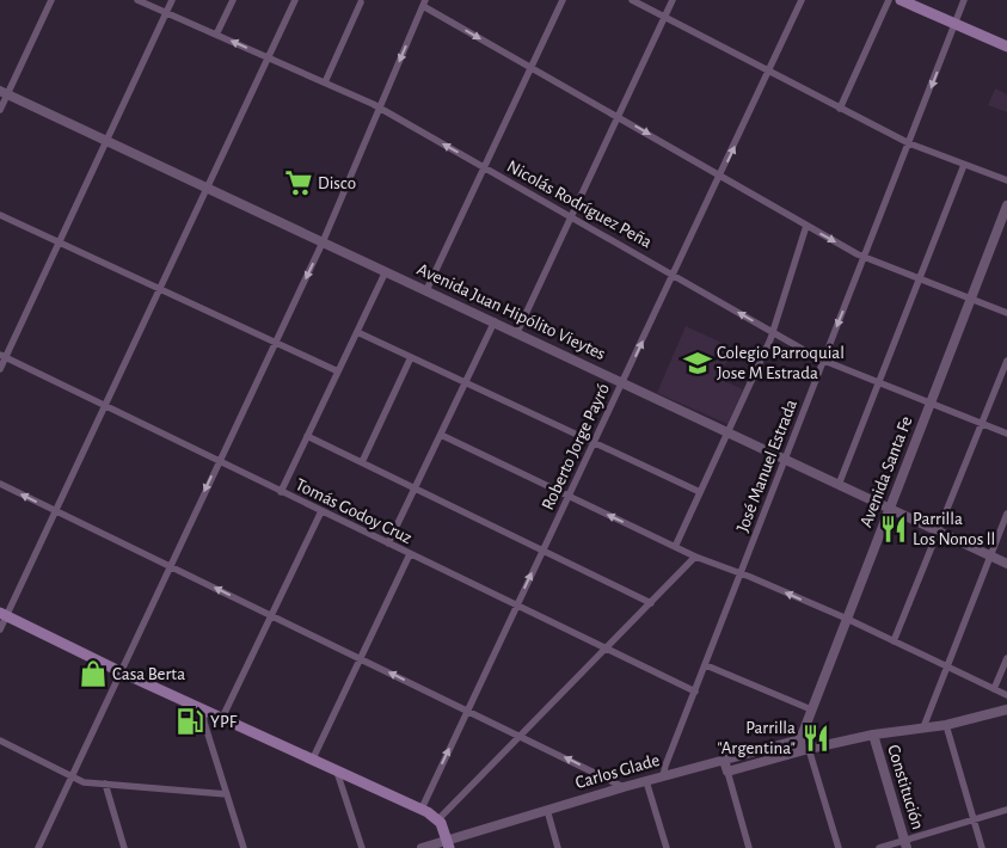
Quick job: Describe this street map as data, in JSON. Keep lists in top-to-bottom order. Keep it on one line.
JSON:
{"streets":{"street":["Nicolás Rodríguez Peña","Avenida Juan Hipólito Vieytes","Roberto Jorge Payró","José Manuel Estrada","Avenida Santa Fe","Tomás Godoy Cruz","Carlos Glade","Constitución"]},"crossings":[["Nicolás Rodríguez Peña","Roberto Jorge Payró"],["Nicolás Rodríguez Peña","José Manuel Estrada"],["Nicolás Rodríguez Peña","Avenida Santa Fe"],["Avenida Juan Hipólito Vieytes","Roberto Jorge Payró"],["Avenida Juan Hipólito Vieytes","José Manuel Estrada"],["Avenida Juan Hipólito Vieytes","Avenida Santa Fe"],["Roberto Jorge Payró","Tomás Godoy Cruz"],["José Manuel Estrada","Tomás Godoy Cruz"],["José Manuel Estrada","Carlos Glade"],["Avenida Santa Fe","Carlos Glade"]],"one_way":["Roberto Jorge Payró"],"places":{"supermarket":["Disco"],"school or university":["Colegio Parroquial Jose M Estrada"],"restaurant":["Parrilla Los Nonos ll","Parrilla \"Argentina\""],"shop":["Casa Berta"],"fuel station":["YPF"]}}
